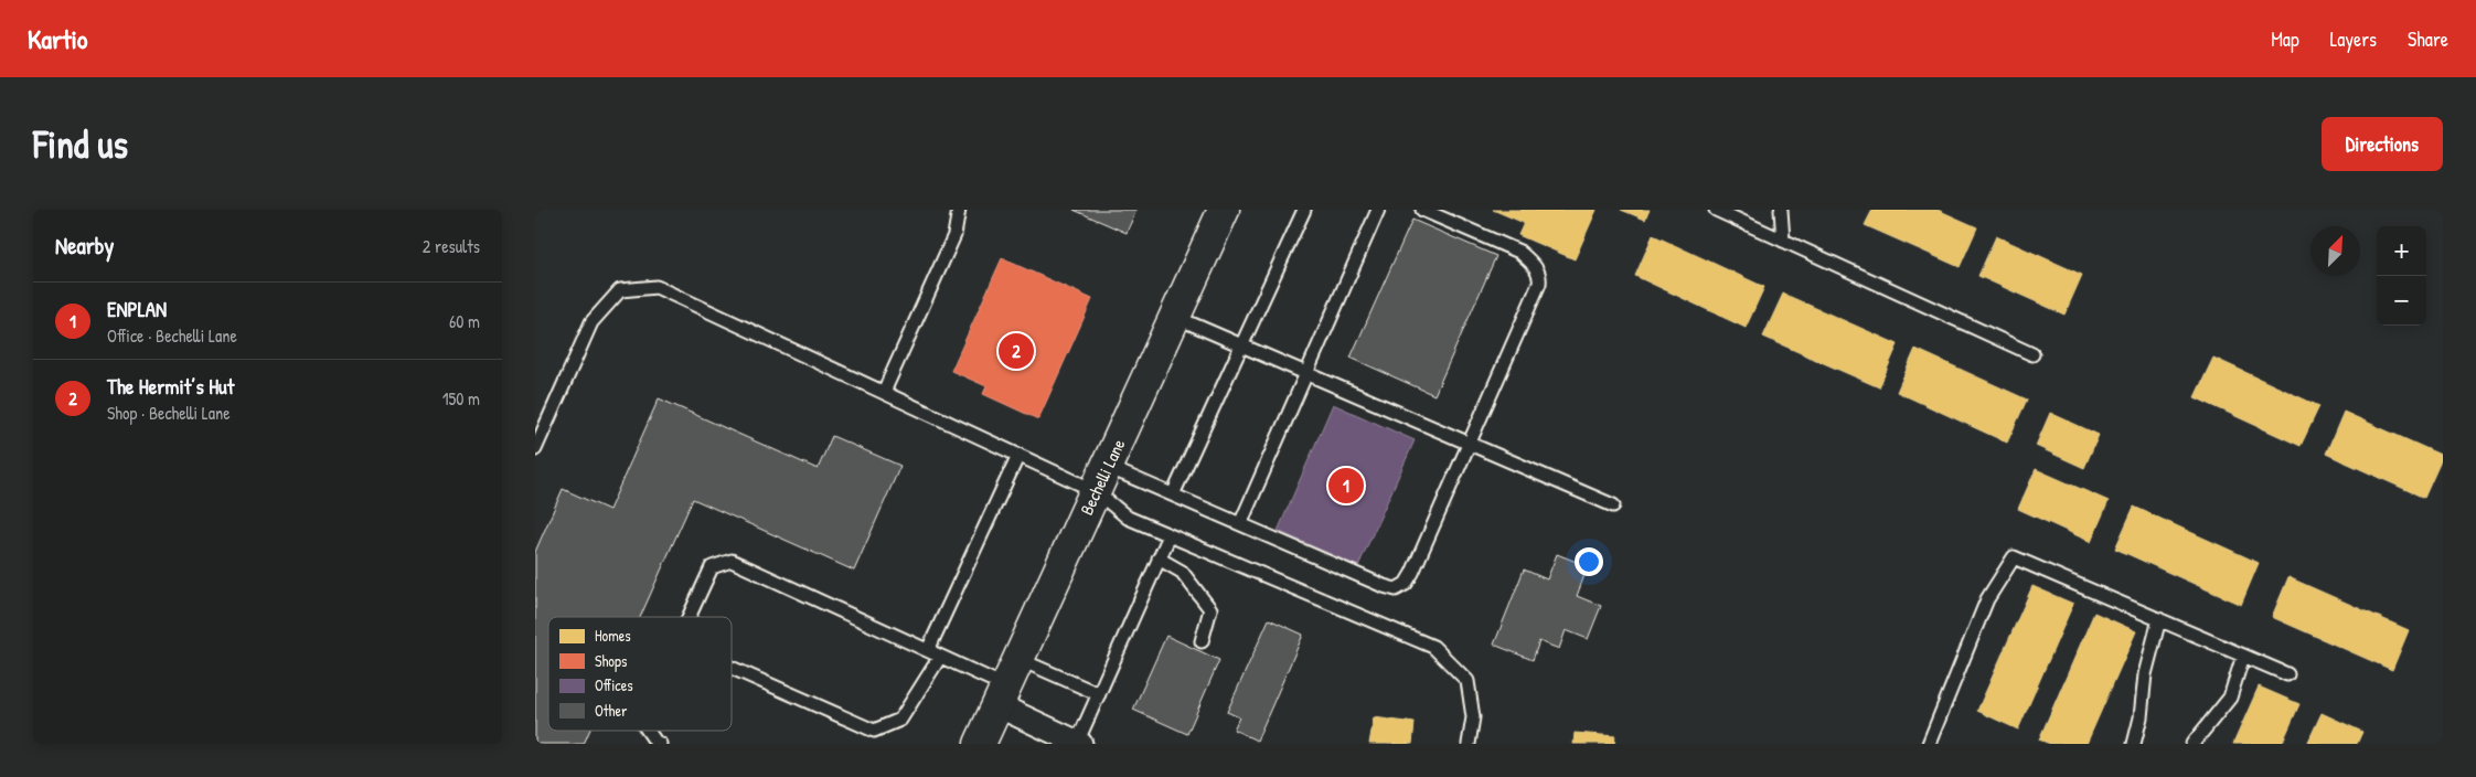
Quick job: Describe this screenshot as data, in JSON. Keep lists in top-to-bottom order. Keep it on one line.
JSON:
{"streets":{"main road":["Bechelli Lane"]},"legend":["Homes","Shops","Offices","Other"],"north":"top right","page":{"header":"Kartio","nav":["Map","Layers","Share"],"buttons":"Directions","title":"Find us","heading":["Nearby","2 results"],"map_buttons":["+","−"],"list":[{"mark":"1","name":"ENPLAN","note":"Office · Bechelli Lane","value":"60 m"},{"mark":"2","name":"The Hermit’s Hut","note":"Shop · Bechelli Lane","value":"150 m"}],"pins":["2","1"]}}
